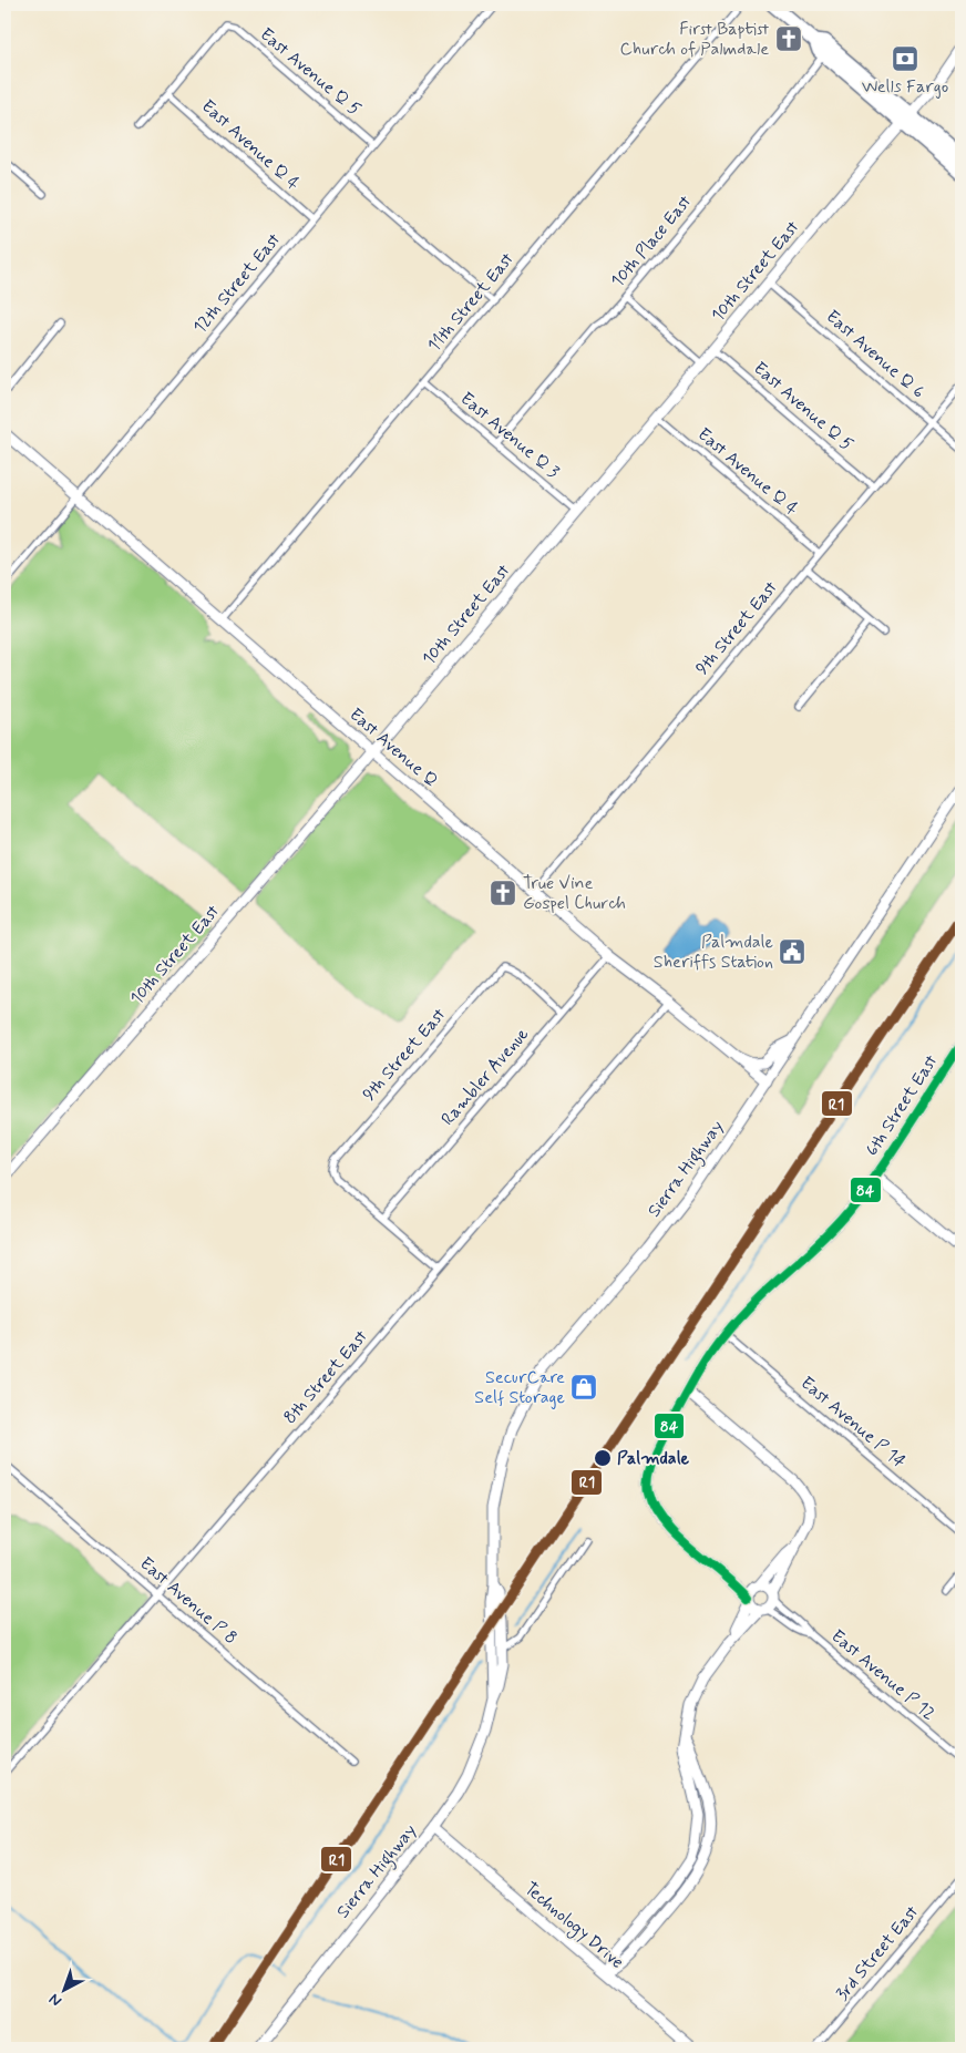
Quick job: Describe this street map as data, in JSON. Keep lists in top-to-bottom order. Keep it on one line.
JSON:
{"streets":{"main road":["10th Street East","East Avenue Q","6th Street East","Sierra Highway","Technology Drive"],"street":["East Avenue Q 5","East Avenue Q 4","10th Place East","12th Street East","11th Street East","East Avenue Q 6","East Avenue Q 3","9th Street East","Rambler Avenue","8th Street East","East Avenue P 14","East Avenue P 8","East Avenue P 12","3rd Street East"]},"crossings":[["East Avenue Q 5","East Avenue Q 4"],["East Avenue Q 5","10th Street East"],["East Avenue Q 5","12th Street East"],["East Avenue Q 5","9th Street East"],["East Avenue Q 4","10th Street East"],["East Avenue Q 4","12th Street East"],["East Avenue Q 4","9th Street East"],["10th Place East","East Avenue Q 3"],["10th Street East","East Avenue Q 6"],["10th Street East","East Avenue Q 3"],["10th Street East","East Avenue Q"],["12th Street East","East Avenue Q"],["11th Street East","East Avenue Q 3"],["11th Street East","East Avenue Q"],["East Avenue Q 6","9th Street East"],["9th Street East","East Avenue Q"],["9th Street East","Rambler Avenue"],["East Avenue Q","Rambler Avenue"],["East Avenue Q","Sierra Highway"],["East Avenue Q","8th Street East"],["6th Street East","East Avenue P 14"],["6th Street East","East Avenue P 12"],["Sierra Highway","Technology Drive"],["8th Street East","East Avenue P 8"]],"places":{"church":["First Baptist Church of Palmdale","True Vine Gospel Church"],"bank":["Wells Fargo"],"public building":["Palmdale Sheriffs Station"],"shop":["SecurCare Self Storage"],"other":["Palmdale"]},"lines":["transit line R1","transit line 84"],"north":"bottom left"}
